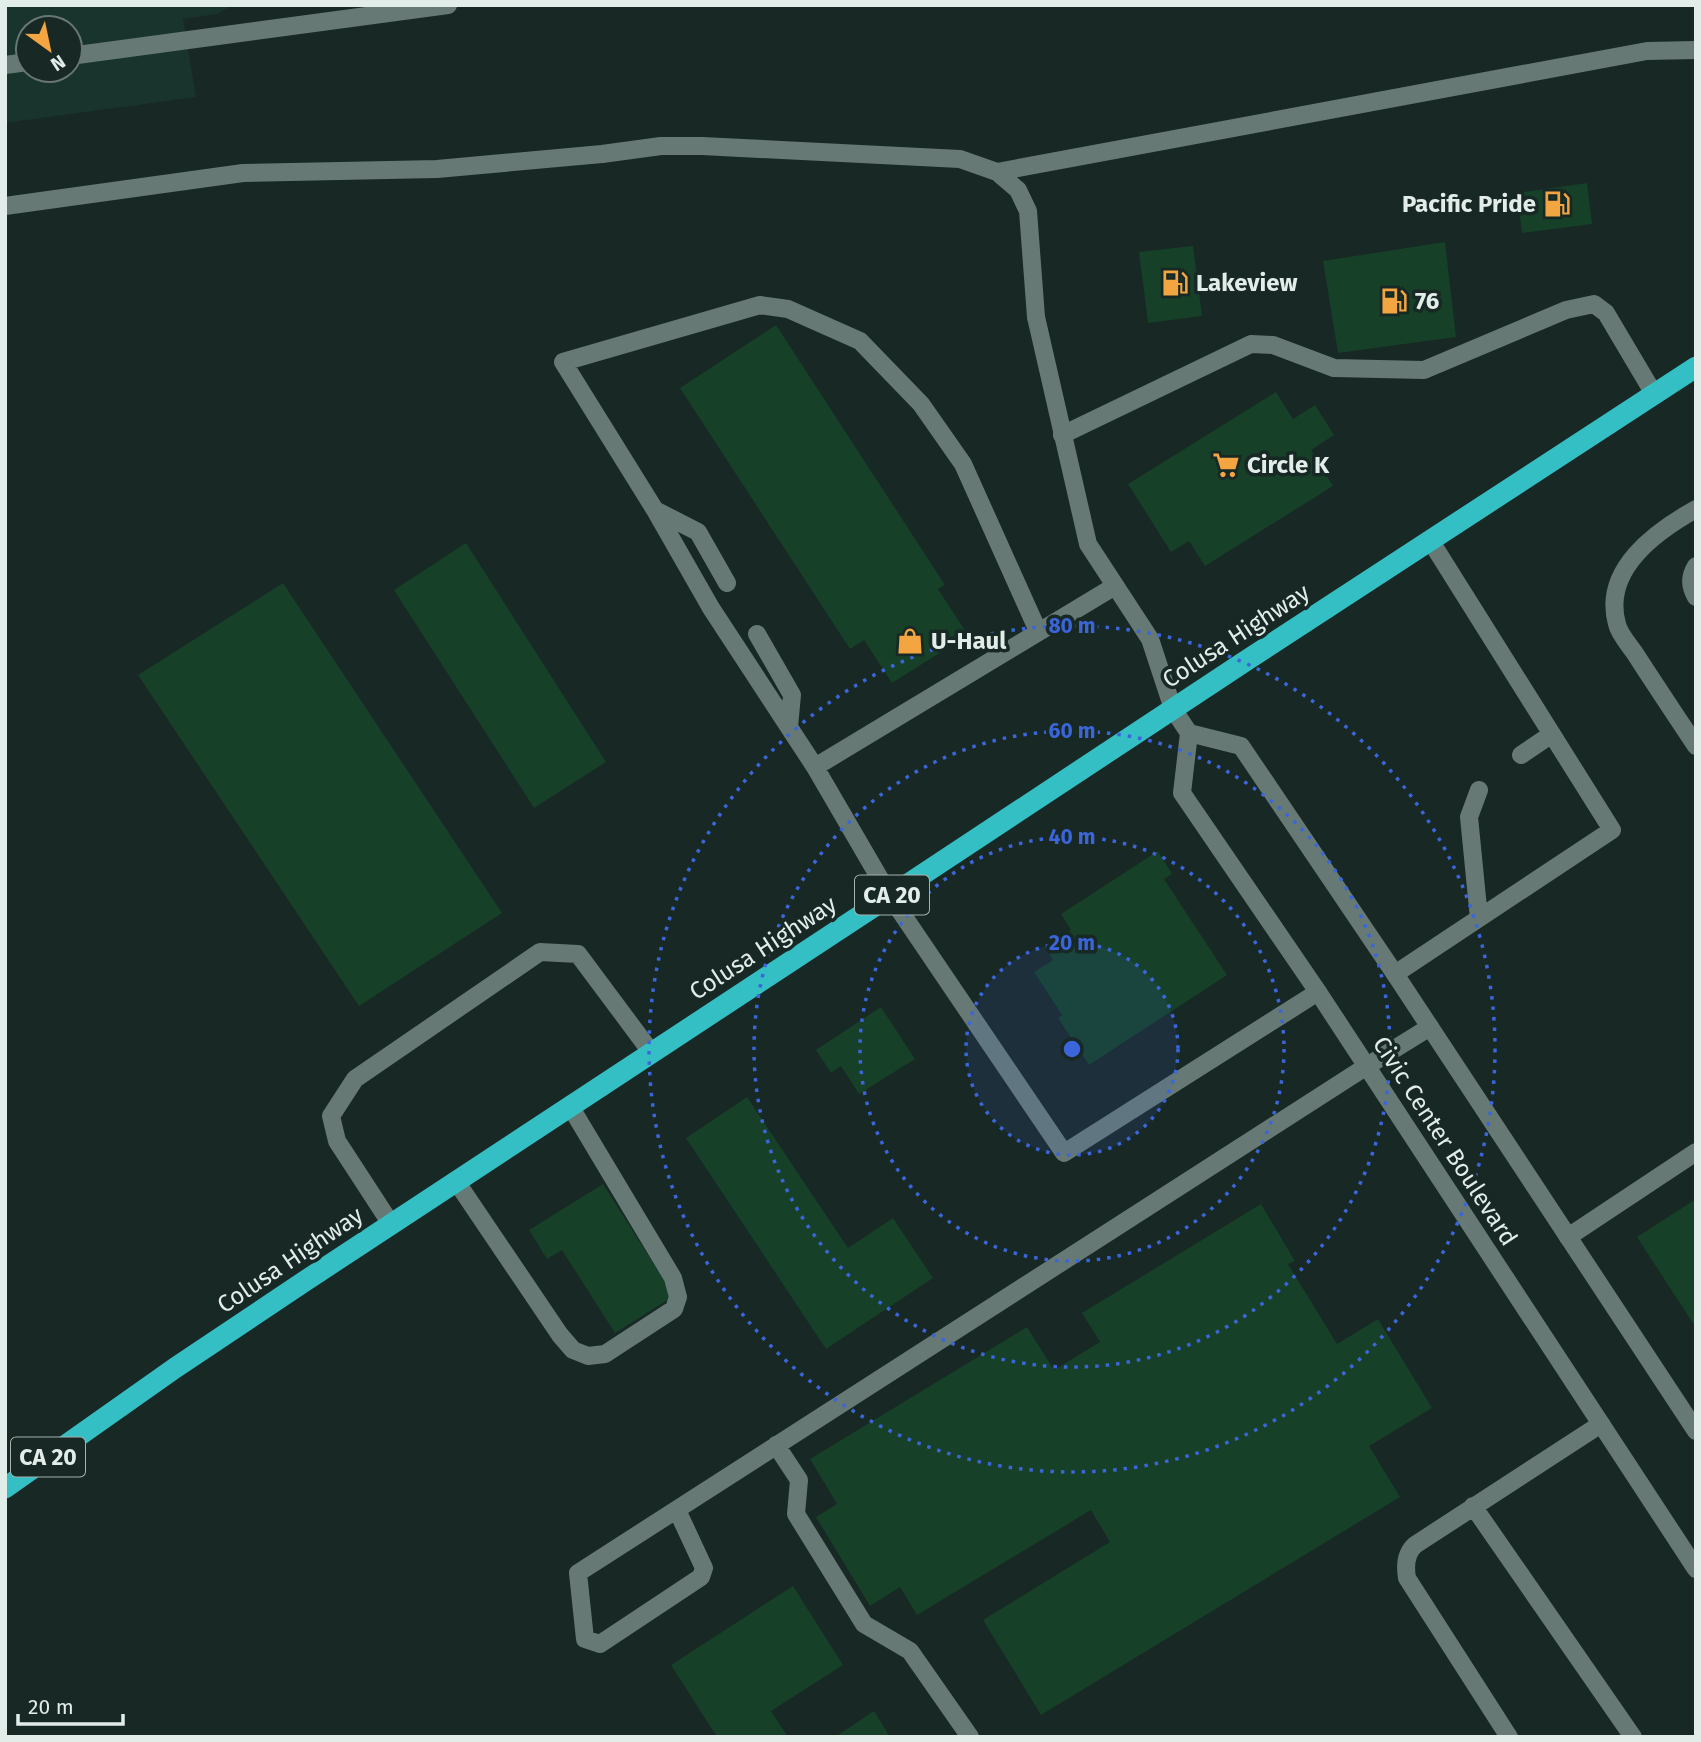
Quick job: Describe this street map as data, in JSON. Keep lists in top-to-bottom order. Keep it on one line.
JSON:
{"streets":{"highway":["Colusa Highway","CA 20"],"street":["Civic Center Boulevard"]},"places":{"fuel station":["Pacific Pride","Lakeview","76"],"supermarket":["Circle K"],"shop":["U-Haul"]},"scale_bar":"20 m","north":"bottom right","rings":["80 m","60 m","40 m","20 m"]}
